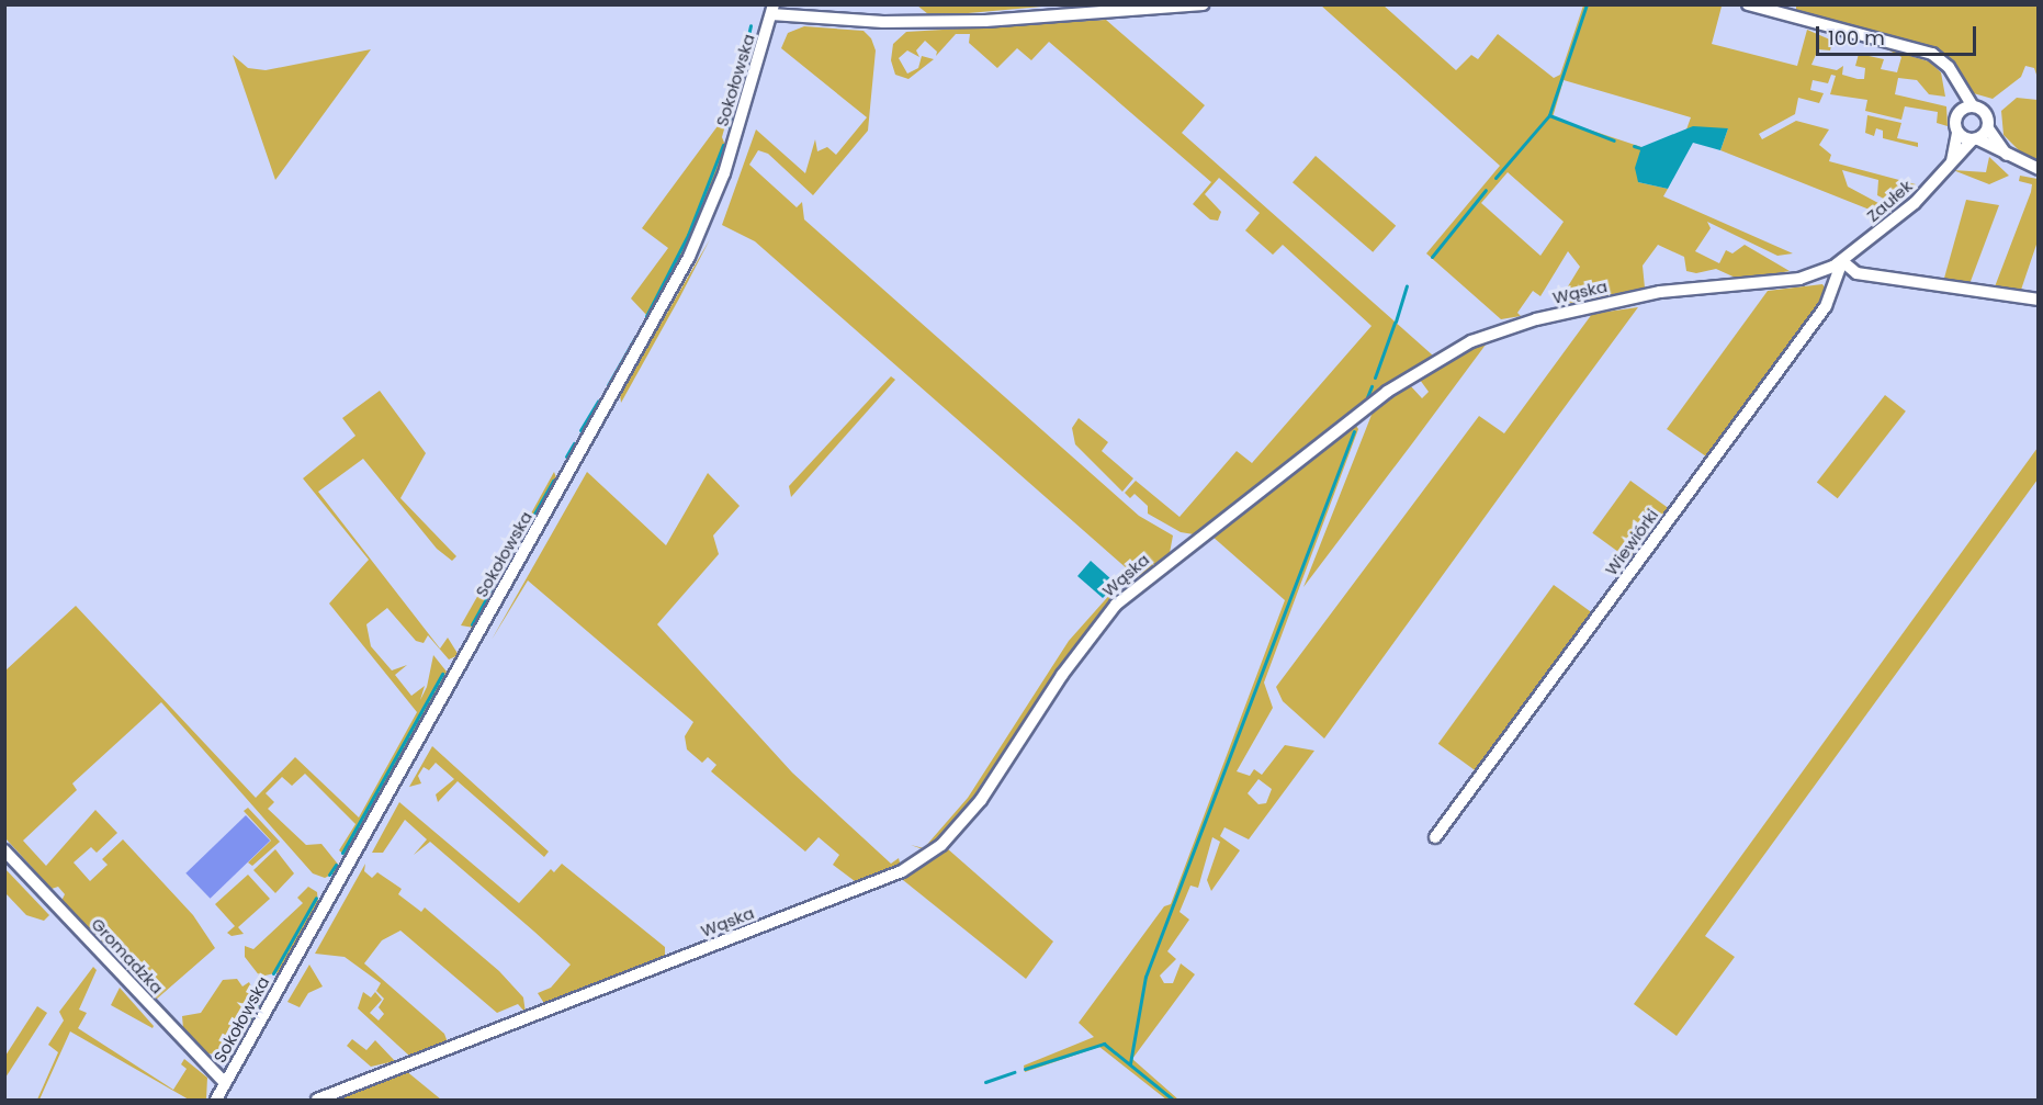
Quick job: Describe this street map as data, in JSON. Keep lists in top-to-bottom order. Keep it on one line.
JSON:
{"streets":{"street":["Sokołowska","Zaułek","Wąska","Wiewiórki","Gromadzka"]},"crossings":[["Sokołowska","Gromadzka"],["Zaułek","Wąska"],["Zaułek","Wiewiórki"],["Wąska","Wiewiórki"]],"scale_bar":"100 m"}
